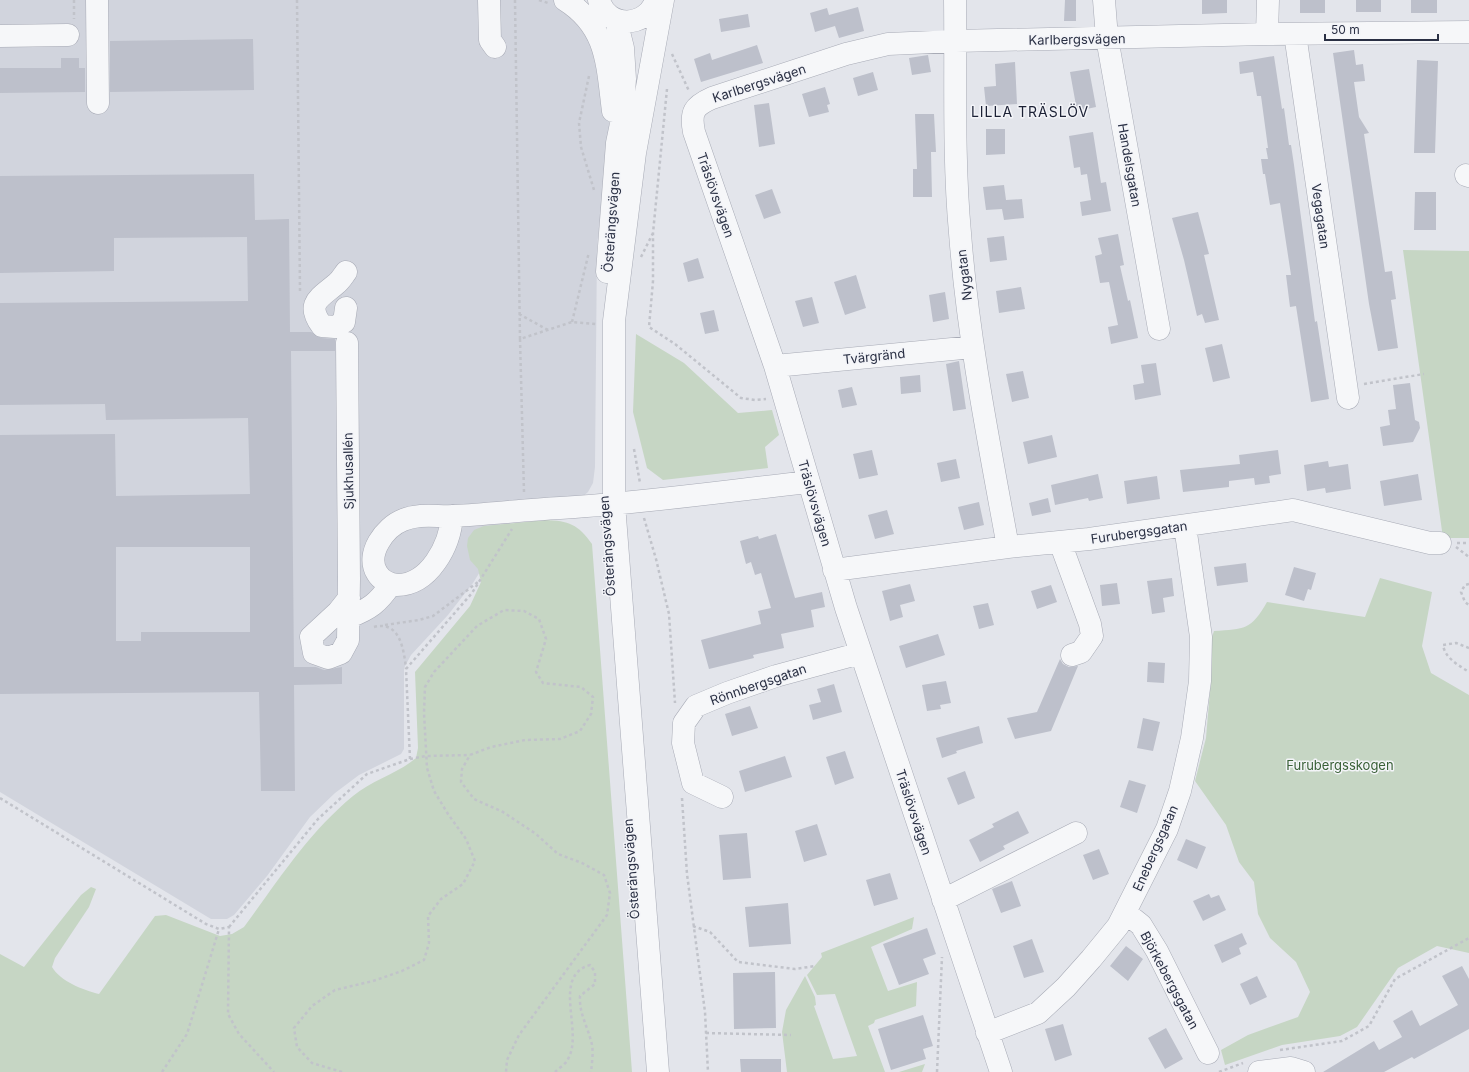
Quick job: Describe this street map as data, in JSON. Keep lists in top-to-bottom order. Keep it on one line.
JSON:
{"streets":{"street":["Karlbergsvägen","Handelsgatan","Träslövsvägen","Vegagatan","Österängsvägen","Nygatan","Tvärgränd","Sjukhusallén","Furubergsgatan","Rönnbergsgatan","Enebergsgatan","Björkebergsgatan"]},"crossings":[["Karlbergsvägen","Handelsgatan"],["Karlbergsvägen","Träslövsvägen"],["Karlbergsvägen","Vegagatan"],["Karlbergsvägen","Nygatan"],["Träslövsvägen","Tvärgränd"],["Träslövsvägen","Furubergsgatan"],["Träslövsvägen","Rönnbergsgatan"],["Träslövsvägen","Enebergsgatan"],["Nygatan","Tvärgränd"],["Nygatan","Furubergsgatan"],["Furubergsgatan","Enebergsgatan"],["Enebergsgatan","Björkebergsgatan"]],"districts":["LILLA TRÄSLÖV"],"parks":["Furubergsskogen"],"scale_bar":"50 m"}
